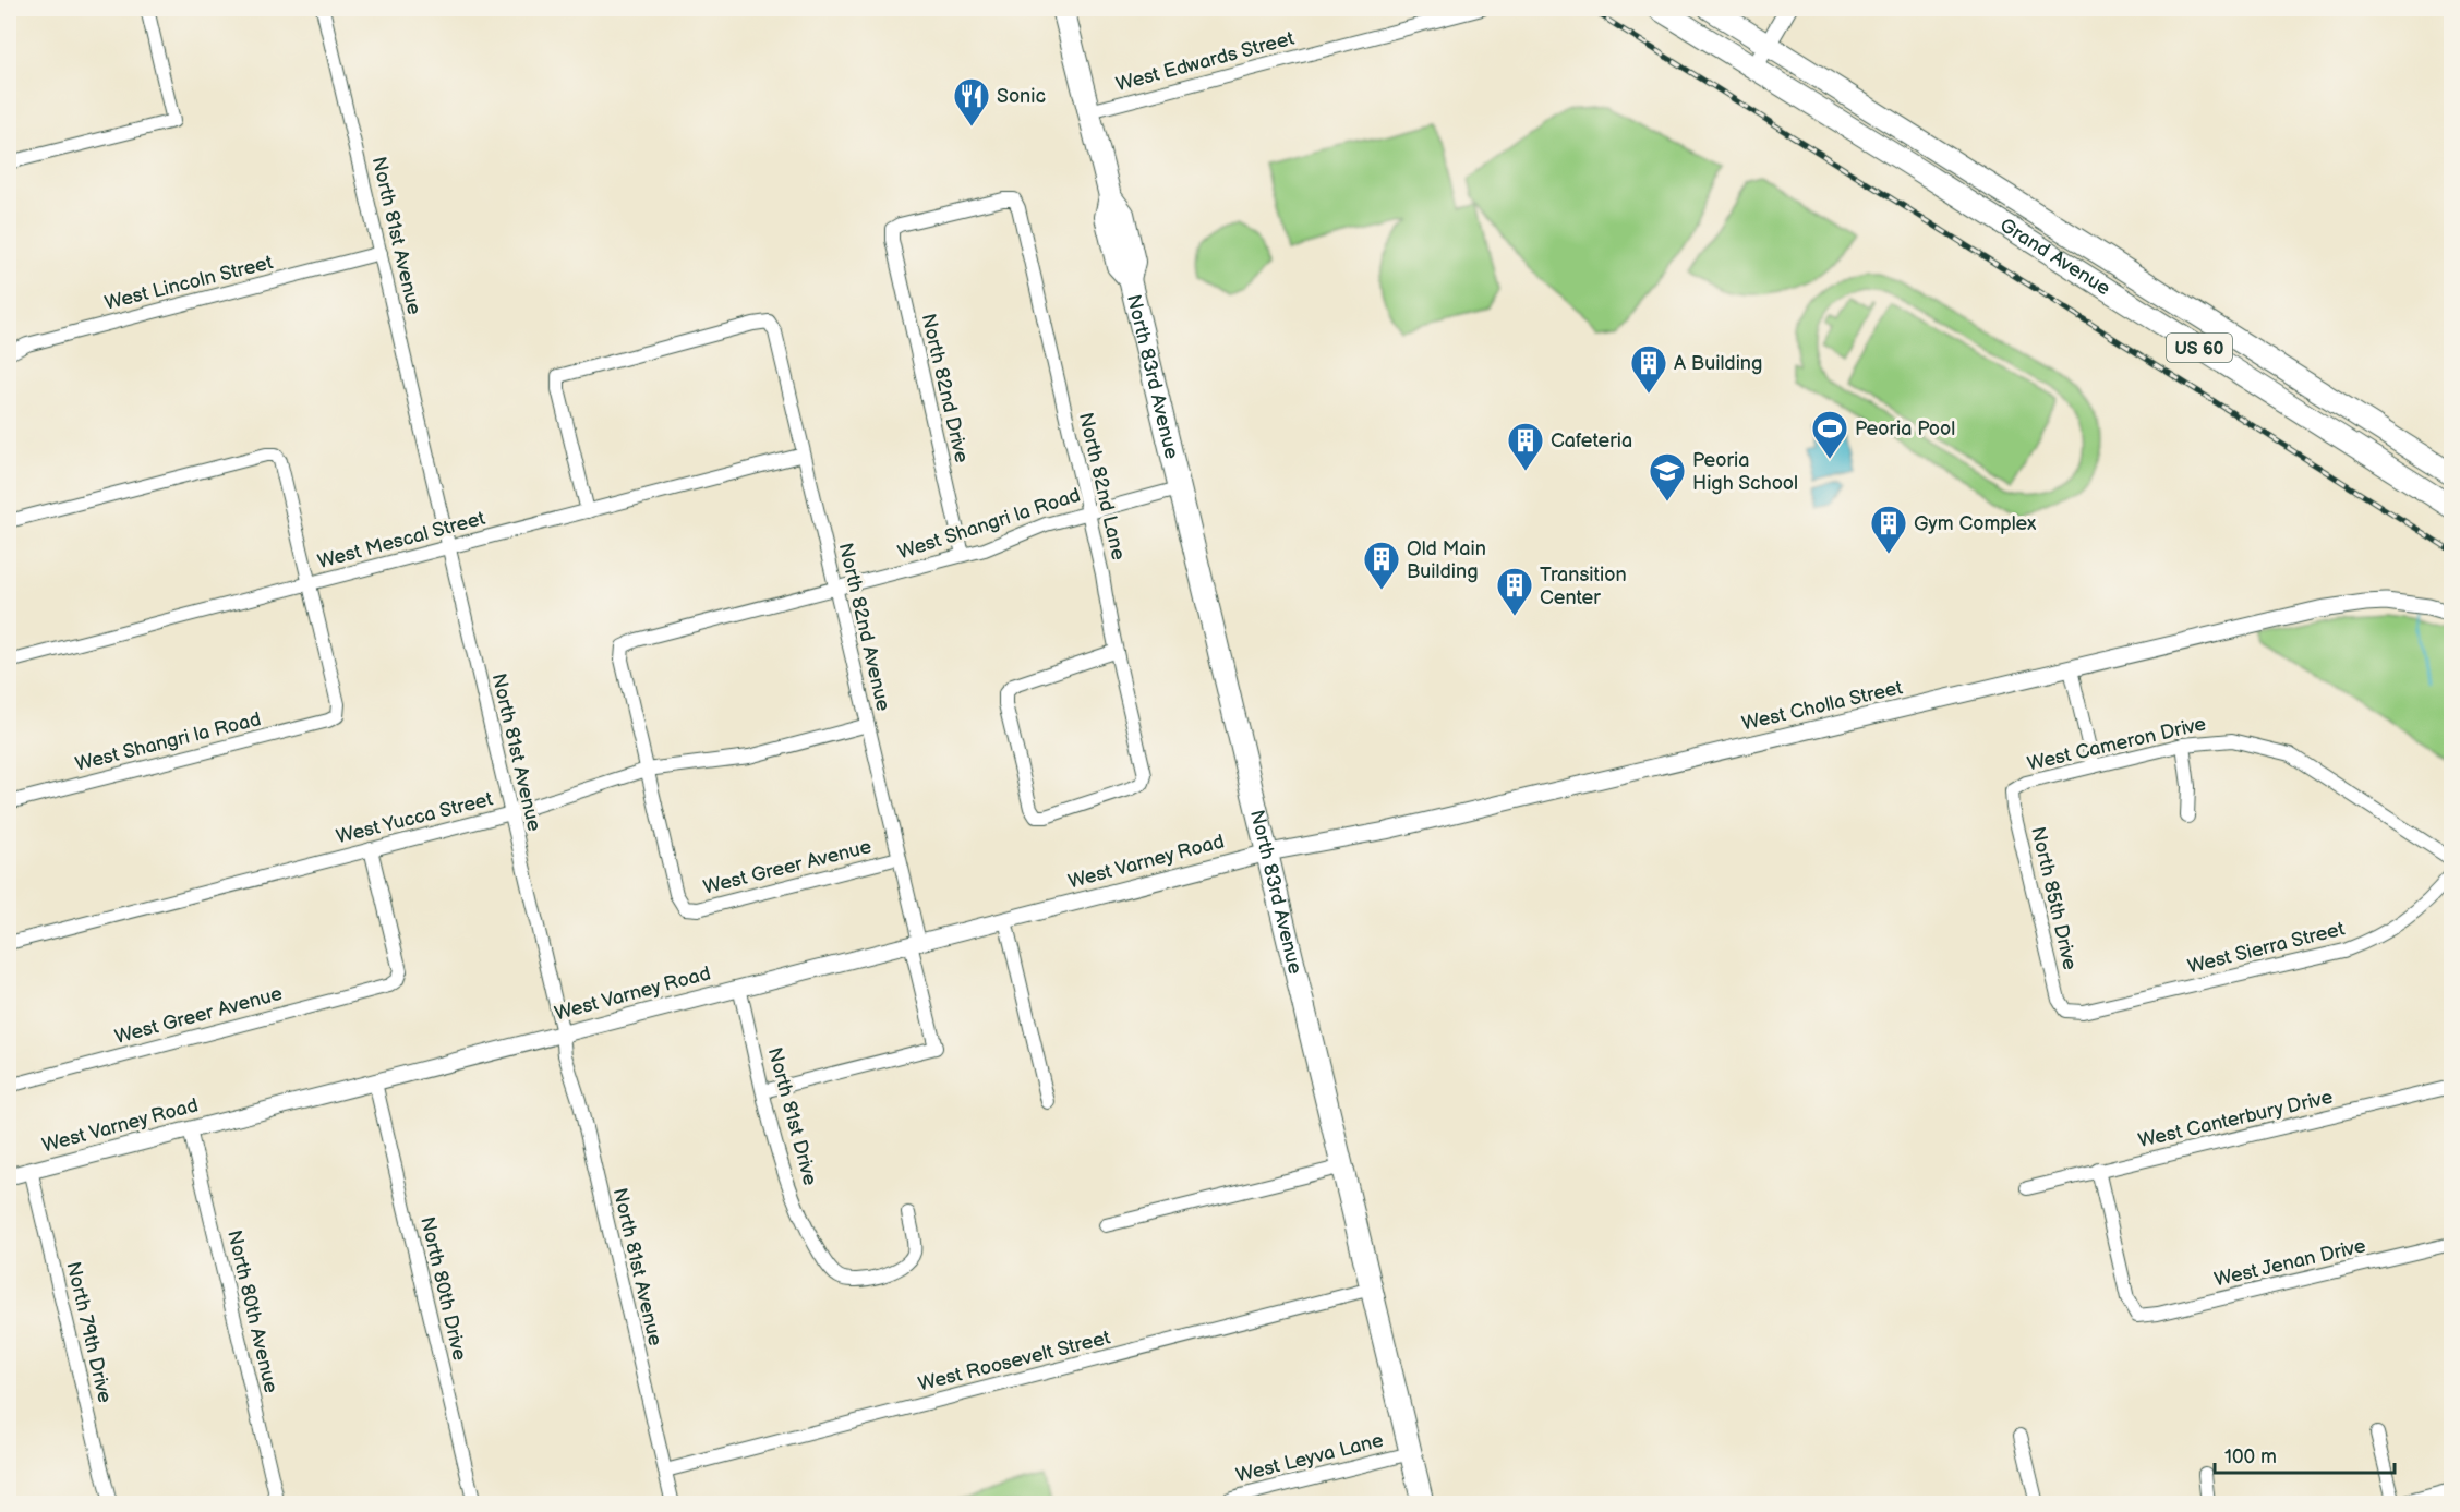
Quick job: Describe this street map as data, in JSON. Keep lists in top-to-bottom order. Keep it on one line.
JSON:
{"streets":{"main road":["Grand Avenue","US 60","North 83rd Avenue"],"street":["West Edwards Street","North 81st Avenue","West Lincoln Street","North 82nd Drive","North 82nd Lane","West Shangri la Road","West Mescal Street","North 82nd Avenue","West Cholla Street","West Cameron Drive","West Yucca Street","West Varney Road","West Greer Avenue","North 85th Drive","West Sierra Street","North 81st Drive","West Canterbury Drive","West Jenan Drive","North 80th Drive","North 80th Avenue","North 79th Drive","West Roosevelt Street","West Leyva Lane"]},"crossings":[["West Edwards Street","North 83rd Avenue"],["North 81st Avenue","West Lincoln Street"],["North 81st Avenue","West Mescal Street"],["North 81st Avenue","West Yucca Street"],["North 81st Avenue","West Varney Road"],["North 81st Avenue","West Roosevelt Street"],["North 83rd Avenue","West Shangri la Road"],["North 83rd Avenue","West Cholla Street"],["North 83rd Avenue","West Varney Road"],["North 83rd Avenue","West Roosevelt Street"],["North 83rd Avenue","West Leyva Lane"],["North 82nd Drive","North 82nd Lane"],["North 82nd Drive","West Shangri la Road"],["North 82nd Lane","West Shangri la Road"],["West Shangri la Road","West Mescal Street"],["West Shangri la Road","North 82nd Avenue"],["West Shangri la Road","West Yucca Street"],["West Shangri la Road","West Greer Avenue"],["West Mescal Street","North 82nd Avenue"],["North 82nd Avenue","West Yucca Street"],["North 82nd Avenue","West Varney Road"],["North 82nd Avenue","West Greer Avenue"],["North 82nd Avenue","North 81st Drive"],["West Cholla Street","West Varney Road"],["West Cameron Drive","North 85th Drive"],["West Yucca Street","West Greer Avenue"],["West Varney Road","North 81st Drive"],["West Varney Road","North 80th Drive"],["West Varney Road","North 80th Avenue"],["West Varney Road","North 79th Drive"],["North 85th Drive","West Sierra Street"],["West Canterbury Drive","West Jenan Drive"]],"places":{"restaurant":["Sonic"],"building":["A Building","Cafeteria","Gym Complex","Old Main Building","Transition Center"],"sports":["Peoria Pool"],"school or university":["Peoria High School"]},"scale_bar":"100 m"}
